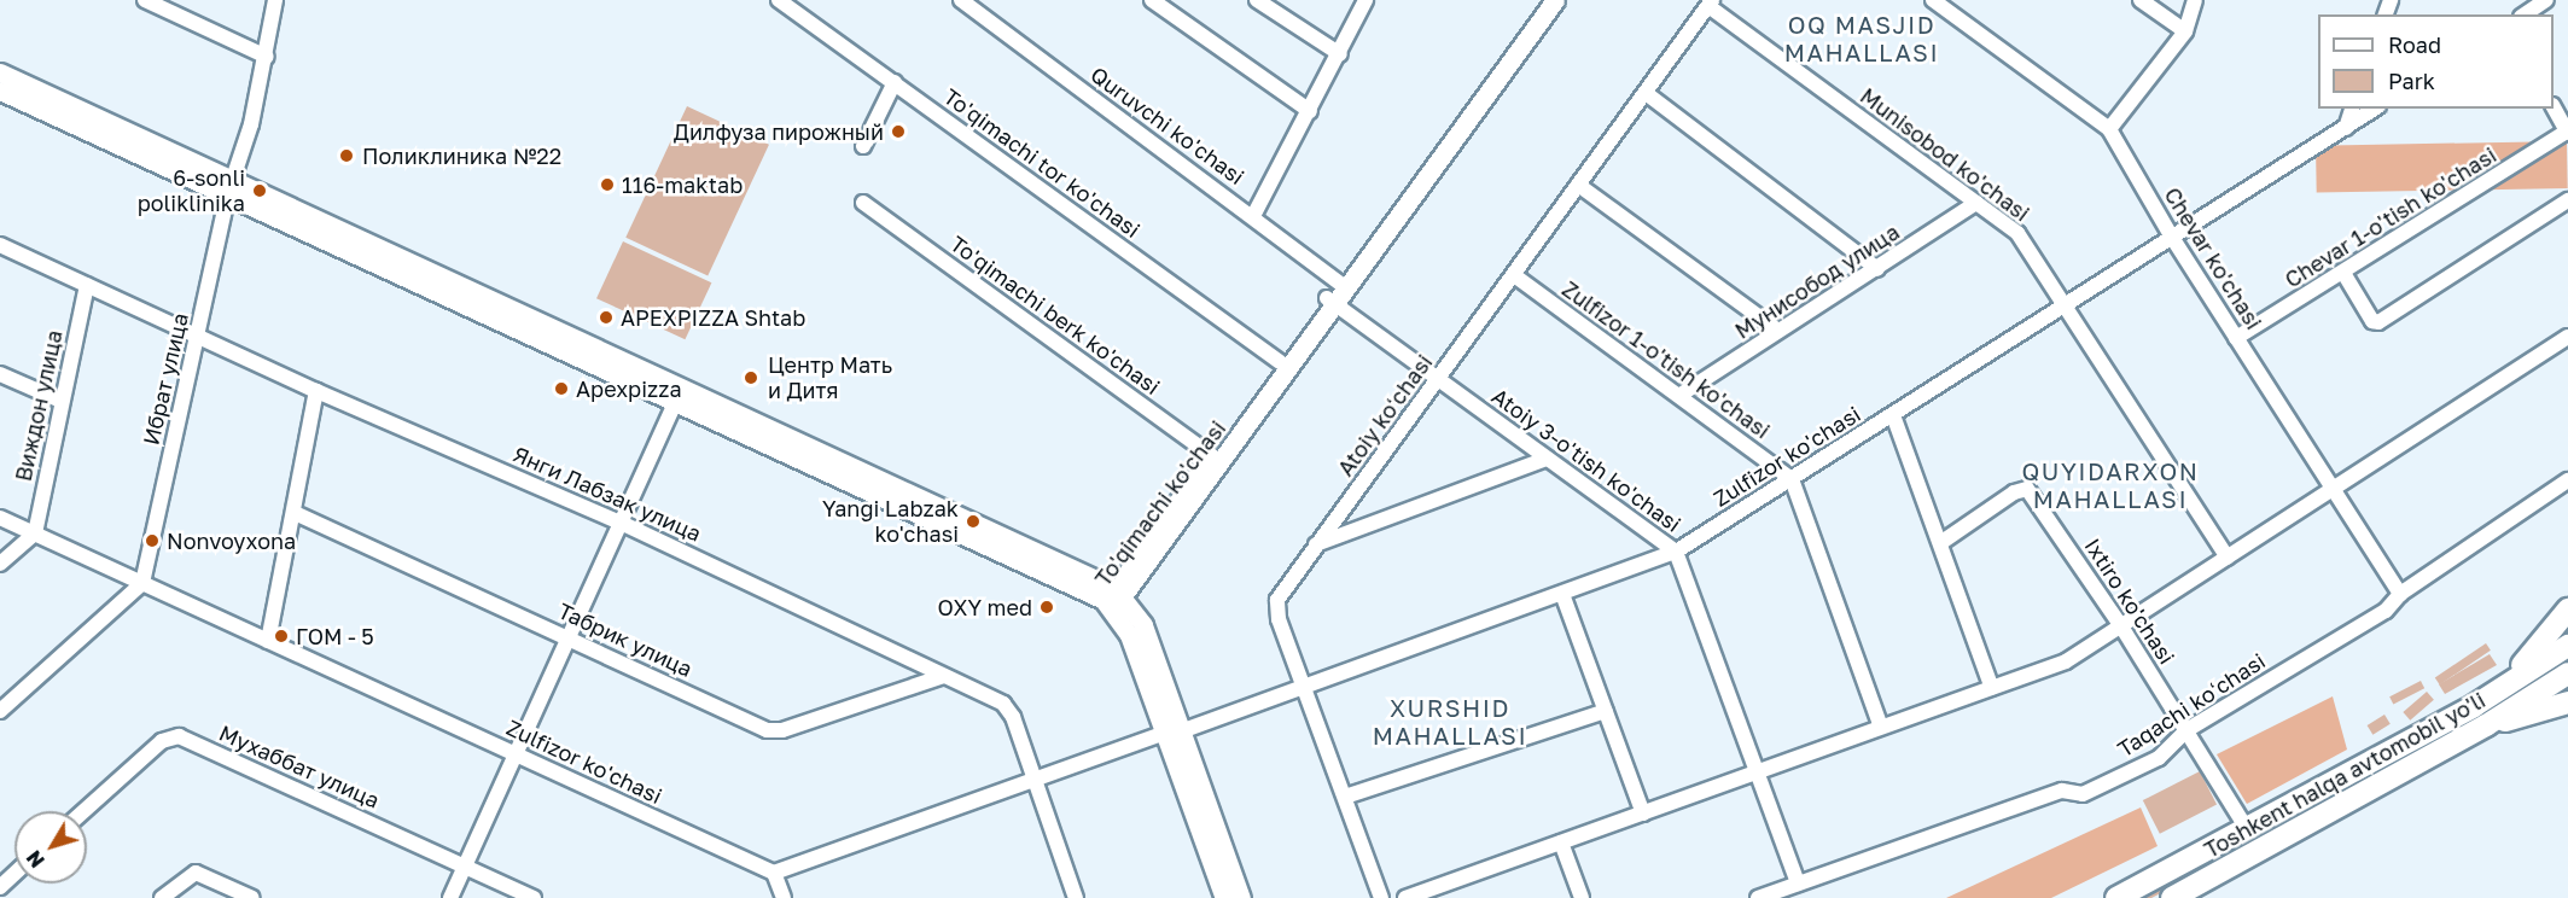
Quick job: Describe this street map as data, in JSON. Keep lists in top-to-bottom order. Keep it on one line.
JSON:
{"streets":{"highway":["Toshkent halqa avtomobil yo'li"],"main road":["To'qimachi ko'chasi"],"street":["Quruvchi ko'chasi","Munisobod ko'chasi","To'qimachi tor ko'chasi","Chevar 1-o'tish ko'chasi","Chevar ko'chasi","Мунисобод улица","To'qimachi berk ko'chasi","Zulfizor 1-o'tish ko'chasi","Ибрат улица","Виждон улица","Atoiy koʻchasi","Zulfizor ko'chasi","Atoiy 3-o'tish ko'chasi","Янги Лабзак улица","Ixtiro ko'chasi","Табрик улица","Taqachi koʻchasi","Мухаббат улица"]},"crossings":[["Quruvchi ko'chasi","To'qimachi ko'chasi"],["Munisobod ko'chasi","Мунисобод улица"],["Munisobod ko'chasi","Atoiy koʻchasi"],["Munisobod ko'chasi","Zulfizor ko'chasi"],["To'qimachi tor ko'chasi","To'qimachi ko'chasi"],["Chevar 1-o'tish ko'chasi","Chevar ko'chasi"],["Chevar ko'chasi","Zulfizor ko'chasi"],["Chevar ko'chasi","Taqachi koʻchasi"],["Мунисобод улица","Zulfizor 1-o'tish ko'chasi"],["To'qimachi berk ko'chasi","To'qimachi ko'chasi"],["Zulfizor 1-o'tish ko'chasi","Atoiy koʻchasi"],["Zulfizor 1-o'tish ko'chasi","Zulfizor ko'chasi"],["Ибрат улица","Zulfizor ko'chasi"],["Ибрат улица","Янги Лабзак улица"],["Виждон улица","Zulfizor ko'chasi"],["Виждон улица","Янги Лабзак улица"],["Atoiy koʻchasi","Zulfizor ko'chasi"],["Atoiy koʻchasi","Atoiy 3-o'tish ko'chasi"],["Zulfizor ko'chasi","Atoiy 3-o'tish ko'chasi"],["Zulfizor ko'chasi","Янги Лабзак улица"],["Atoiy 3-o'tish ko'chasi","To'qimachi ko'chasi"],["Atoiy 3-o'tish ko'chasi","Taqachi koʻchasi"],["Янги Лабзак улица","Табрик улица"],["Ixtiro ko'chasi","Taqachi koʻchasi"],["Ixtiro ko'chasi","Toshkent halqa avtomobil yo'li"]],"districts":["OQ MASJID MAHALLASI","QUYIDARXON MAHALLASI","XURSHID MAHALLASI"],"places":["Дилфуза пирожный","Поликлиника №22","116-maktab","6-sonli poliklinika","APEXPIZZA Shtab","Центр Мать и Дитя","Apexpizza","Yangi Labzak ko'chasi","Nonvoyxona","OXY med","ГОМ - 5"],"legend":["Road","Park"],"north":"bottom left"}
